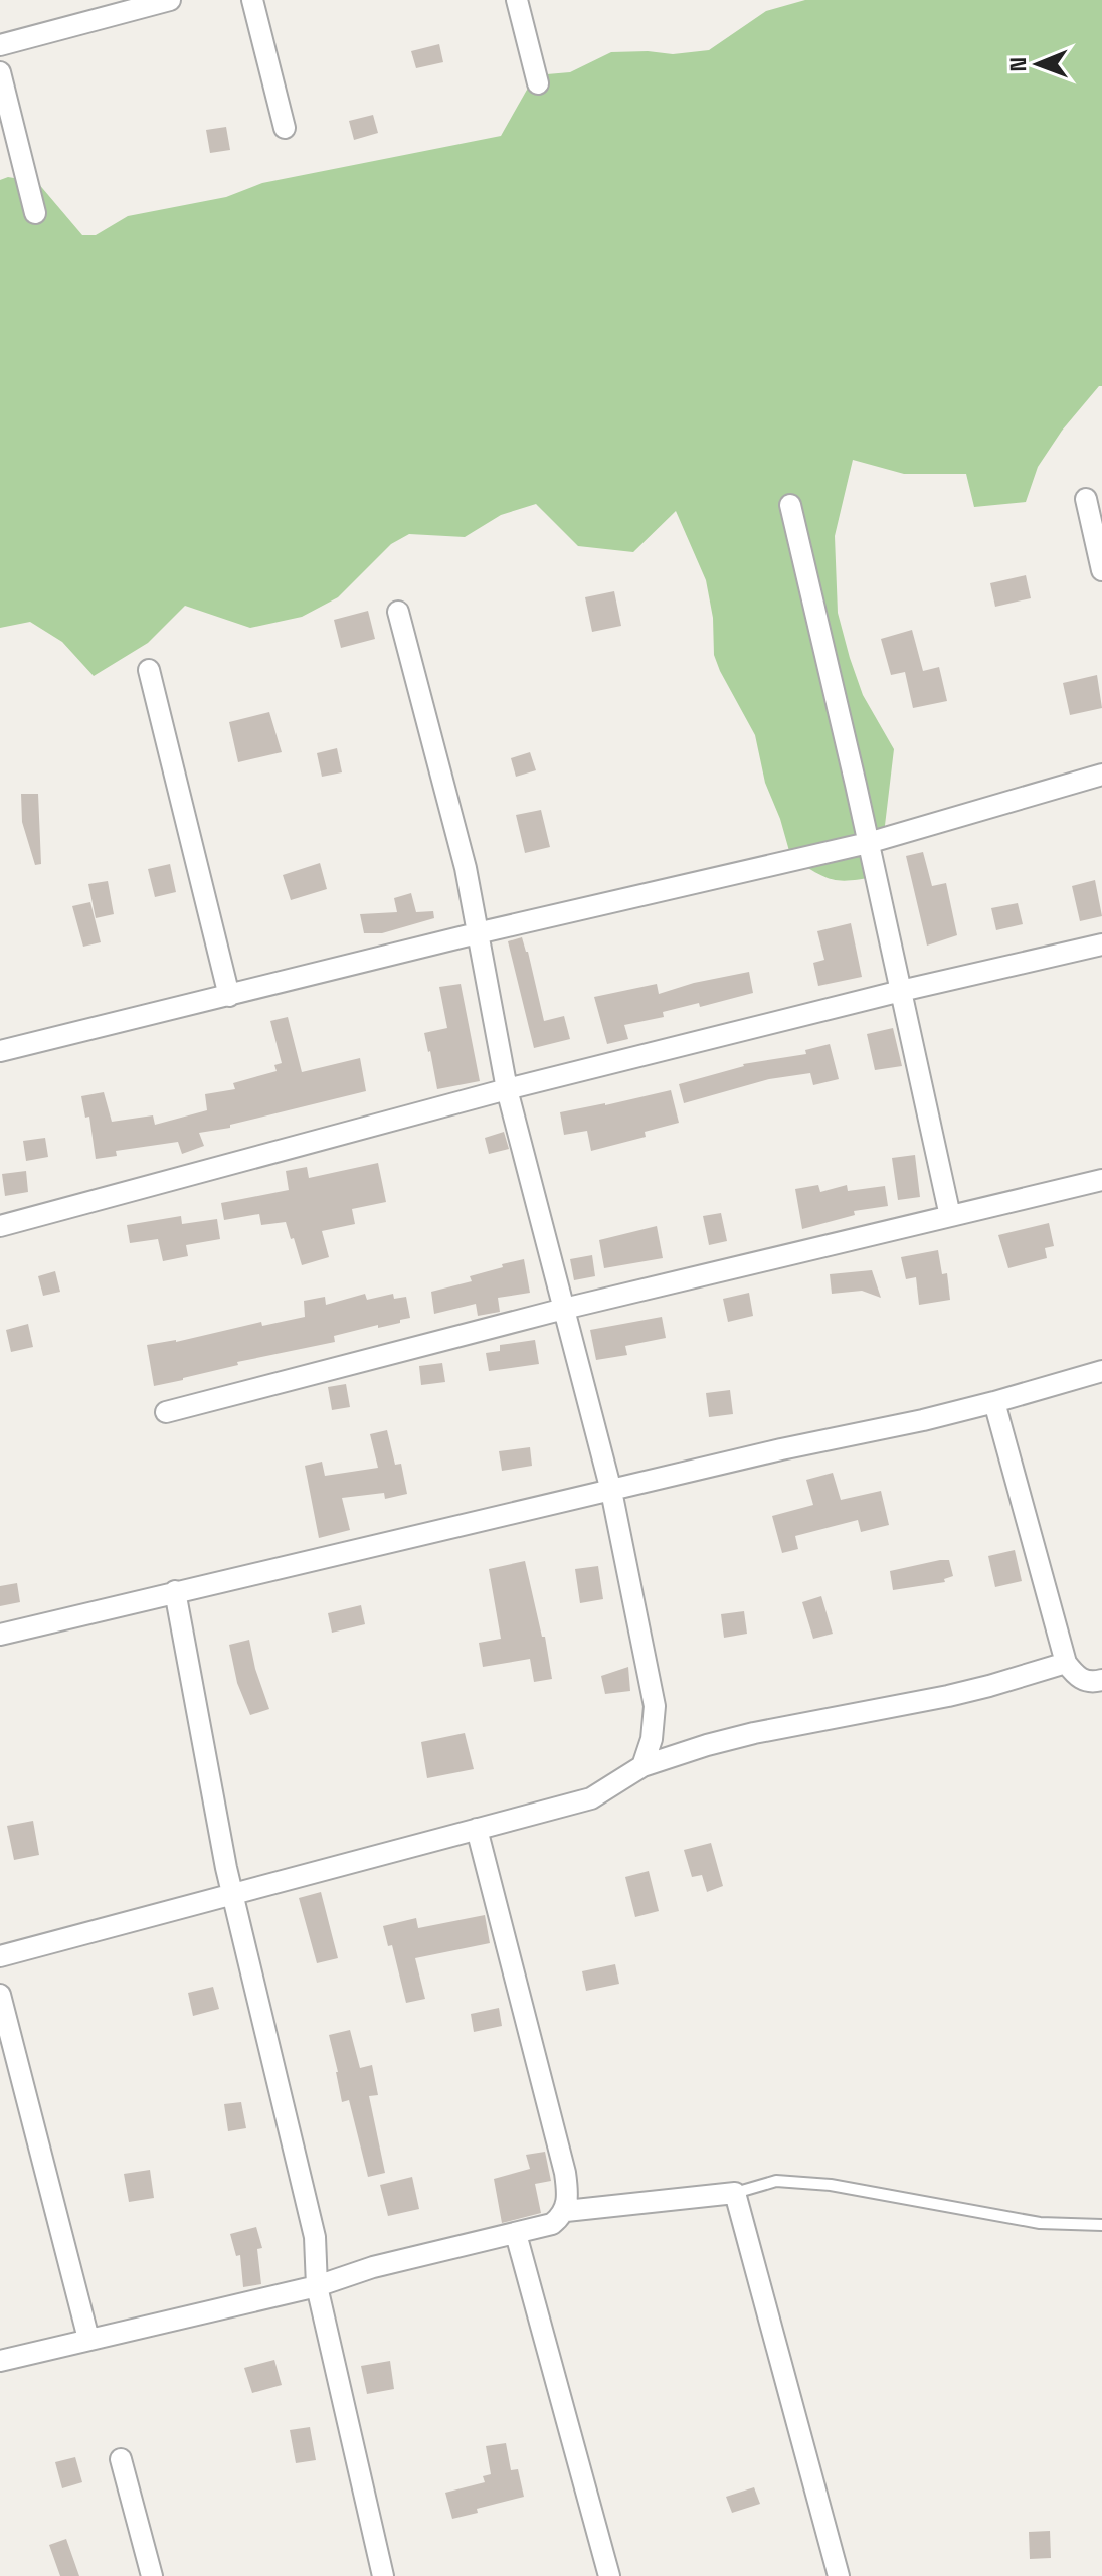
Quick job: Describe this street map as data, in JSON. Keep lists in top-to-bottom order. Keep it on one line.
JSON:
{"north":"left"}
